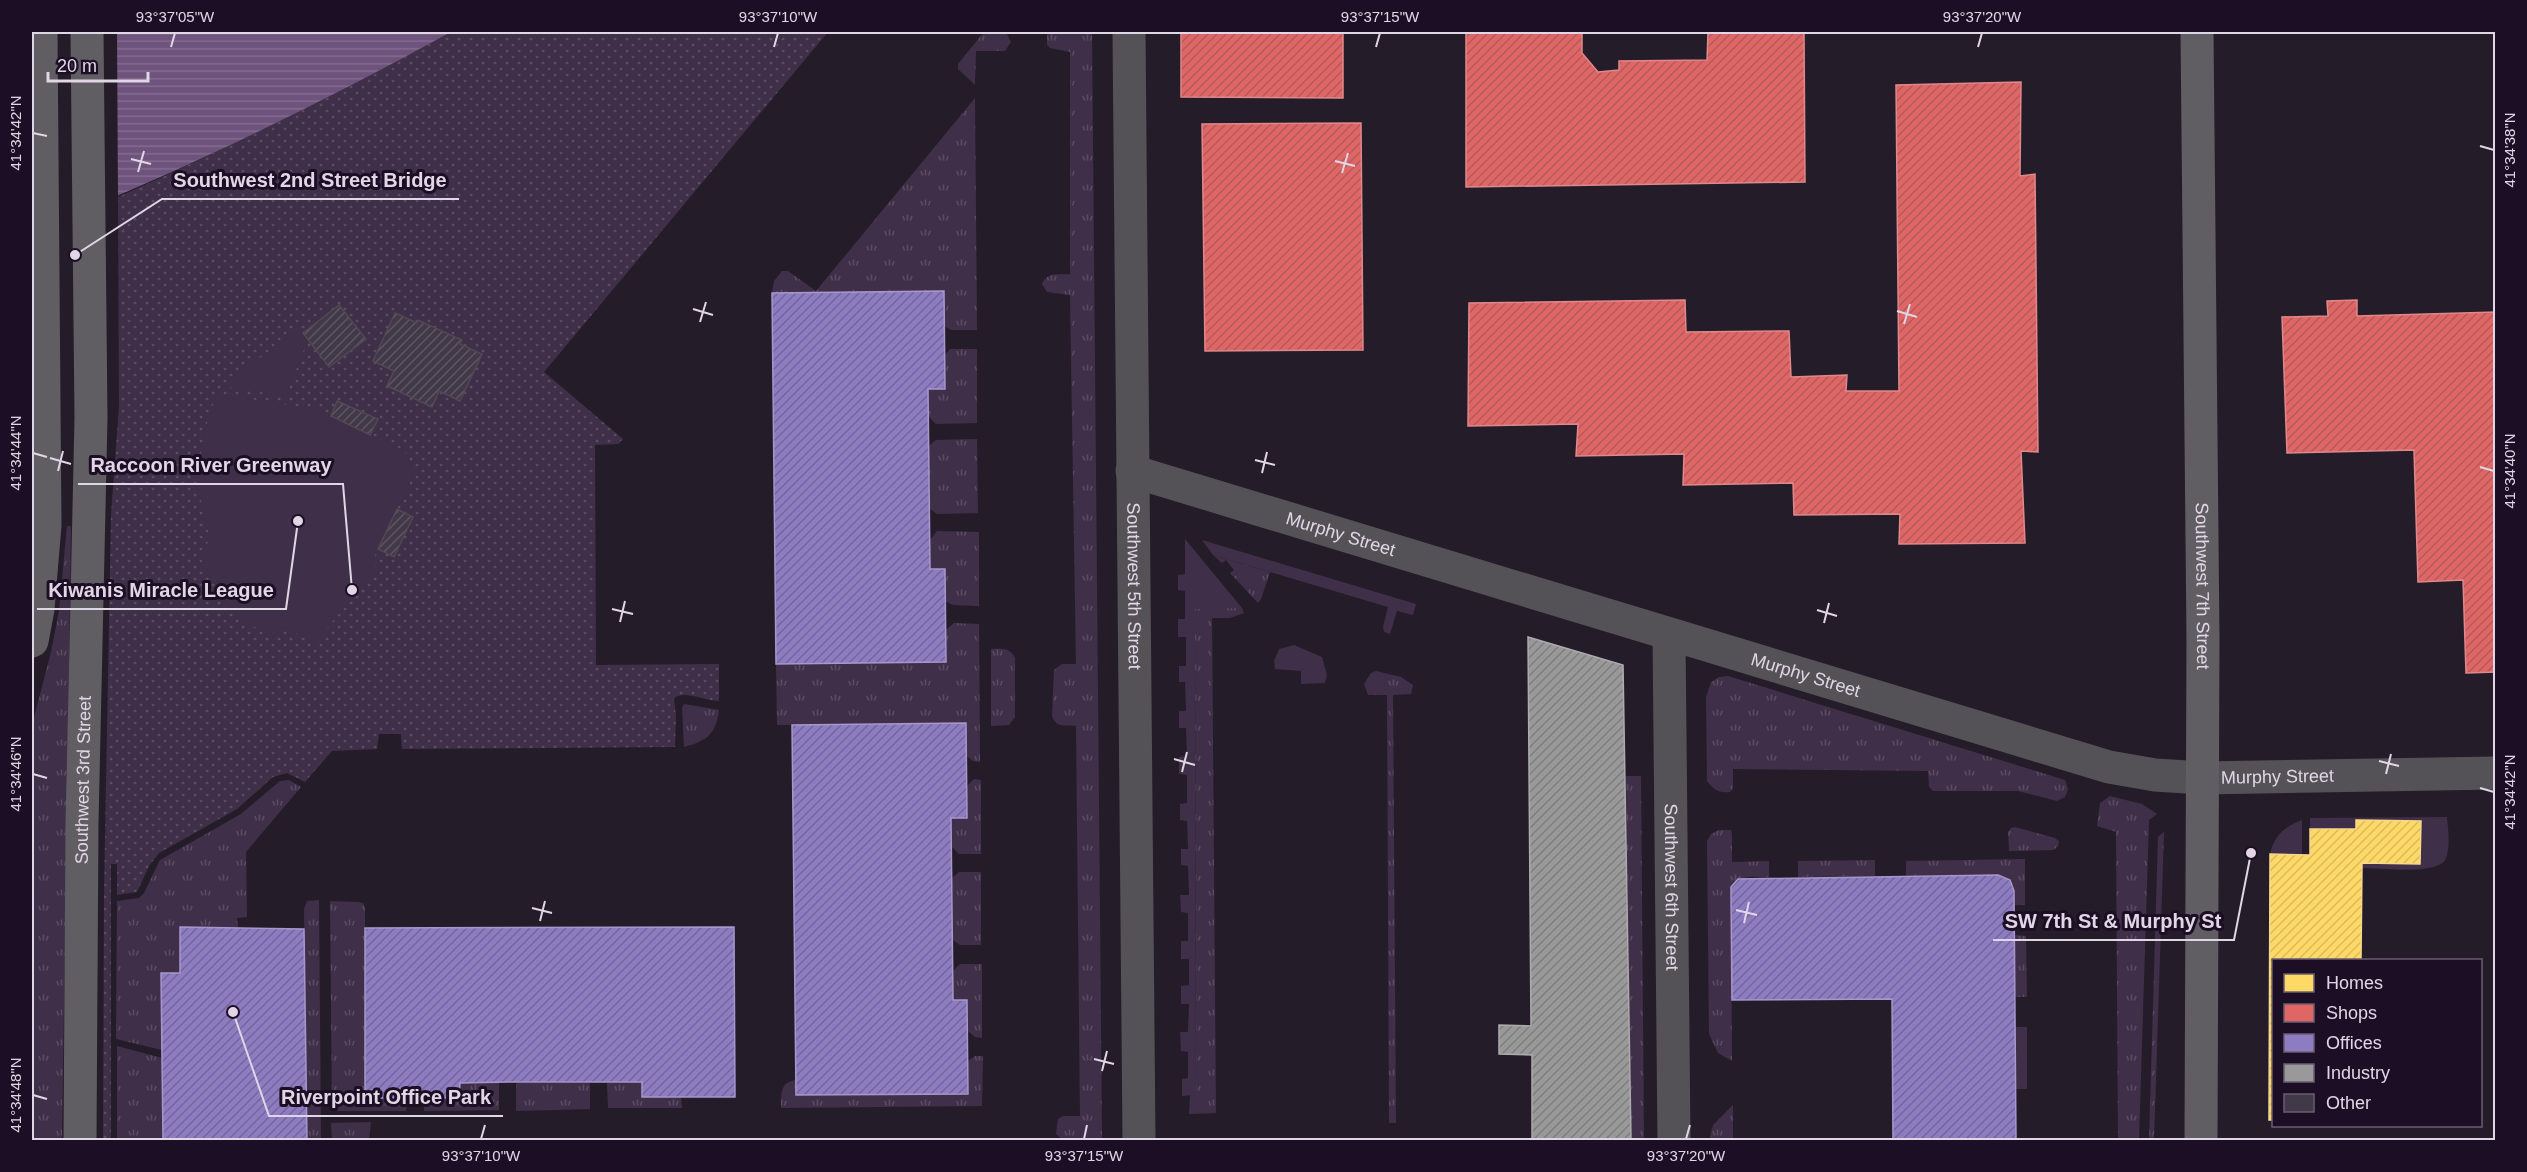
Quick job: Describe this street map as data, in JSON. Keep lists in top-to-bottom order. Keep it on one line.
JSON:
{"streets":{"main road":["Southwest 7th Street","Southwest 3rd Street"],"street":["Murphy Street","Southwest 5th Street","Southwest 6th Street"]},"crossings":[["Murphy Street","Southwest 5th Street"],["Murphy Street","Southwest 7th Street"],["Murphy Street","Southwest 6th Street"]],"places":["Southwest 2nd Street Bridge","Kiwanis Miracle League","Raccoon River Greenway","SW 7th St & Murphy St","Riverpoint Office Park"],"legend":["Homes","Shops","Offices","Industry","Other"],"scale_bar":"20 m","coordinates":["93°37'05\"W","93°37'10\"W","93°37'15\"W","93°37'20\"W","41°34'42\"N","41°34'38\"N","41°34'44\"N","41°34'40\"N","41°34'46\"N","41°34'48\"N"]}
